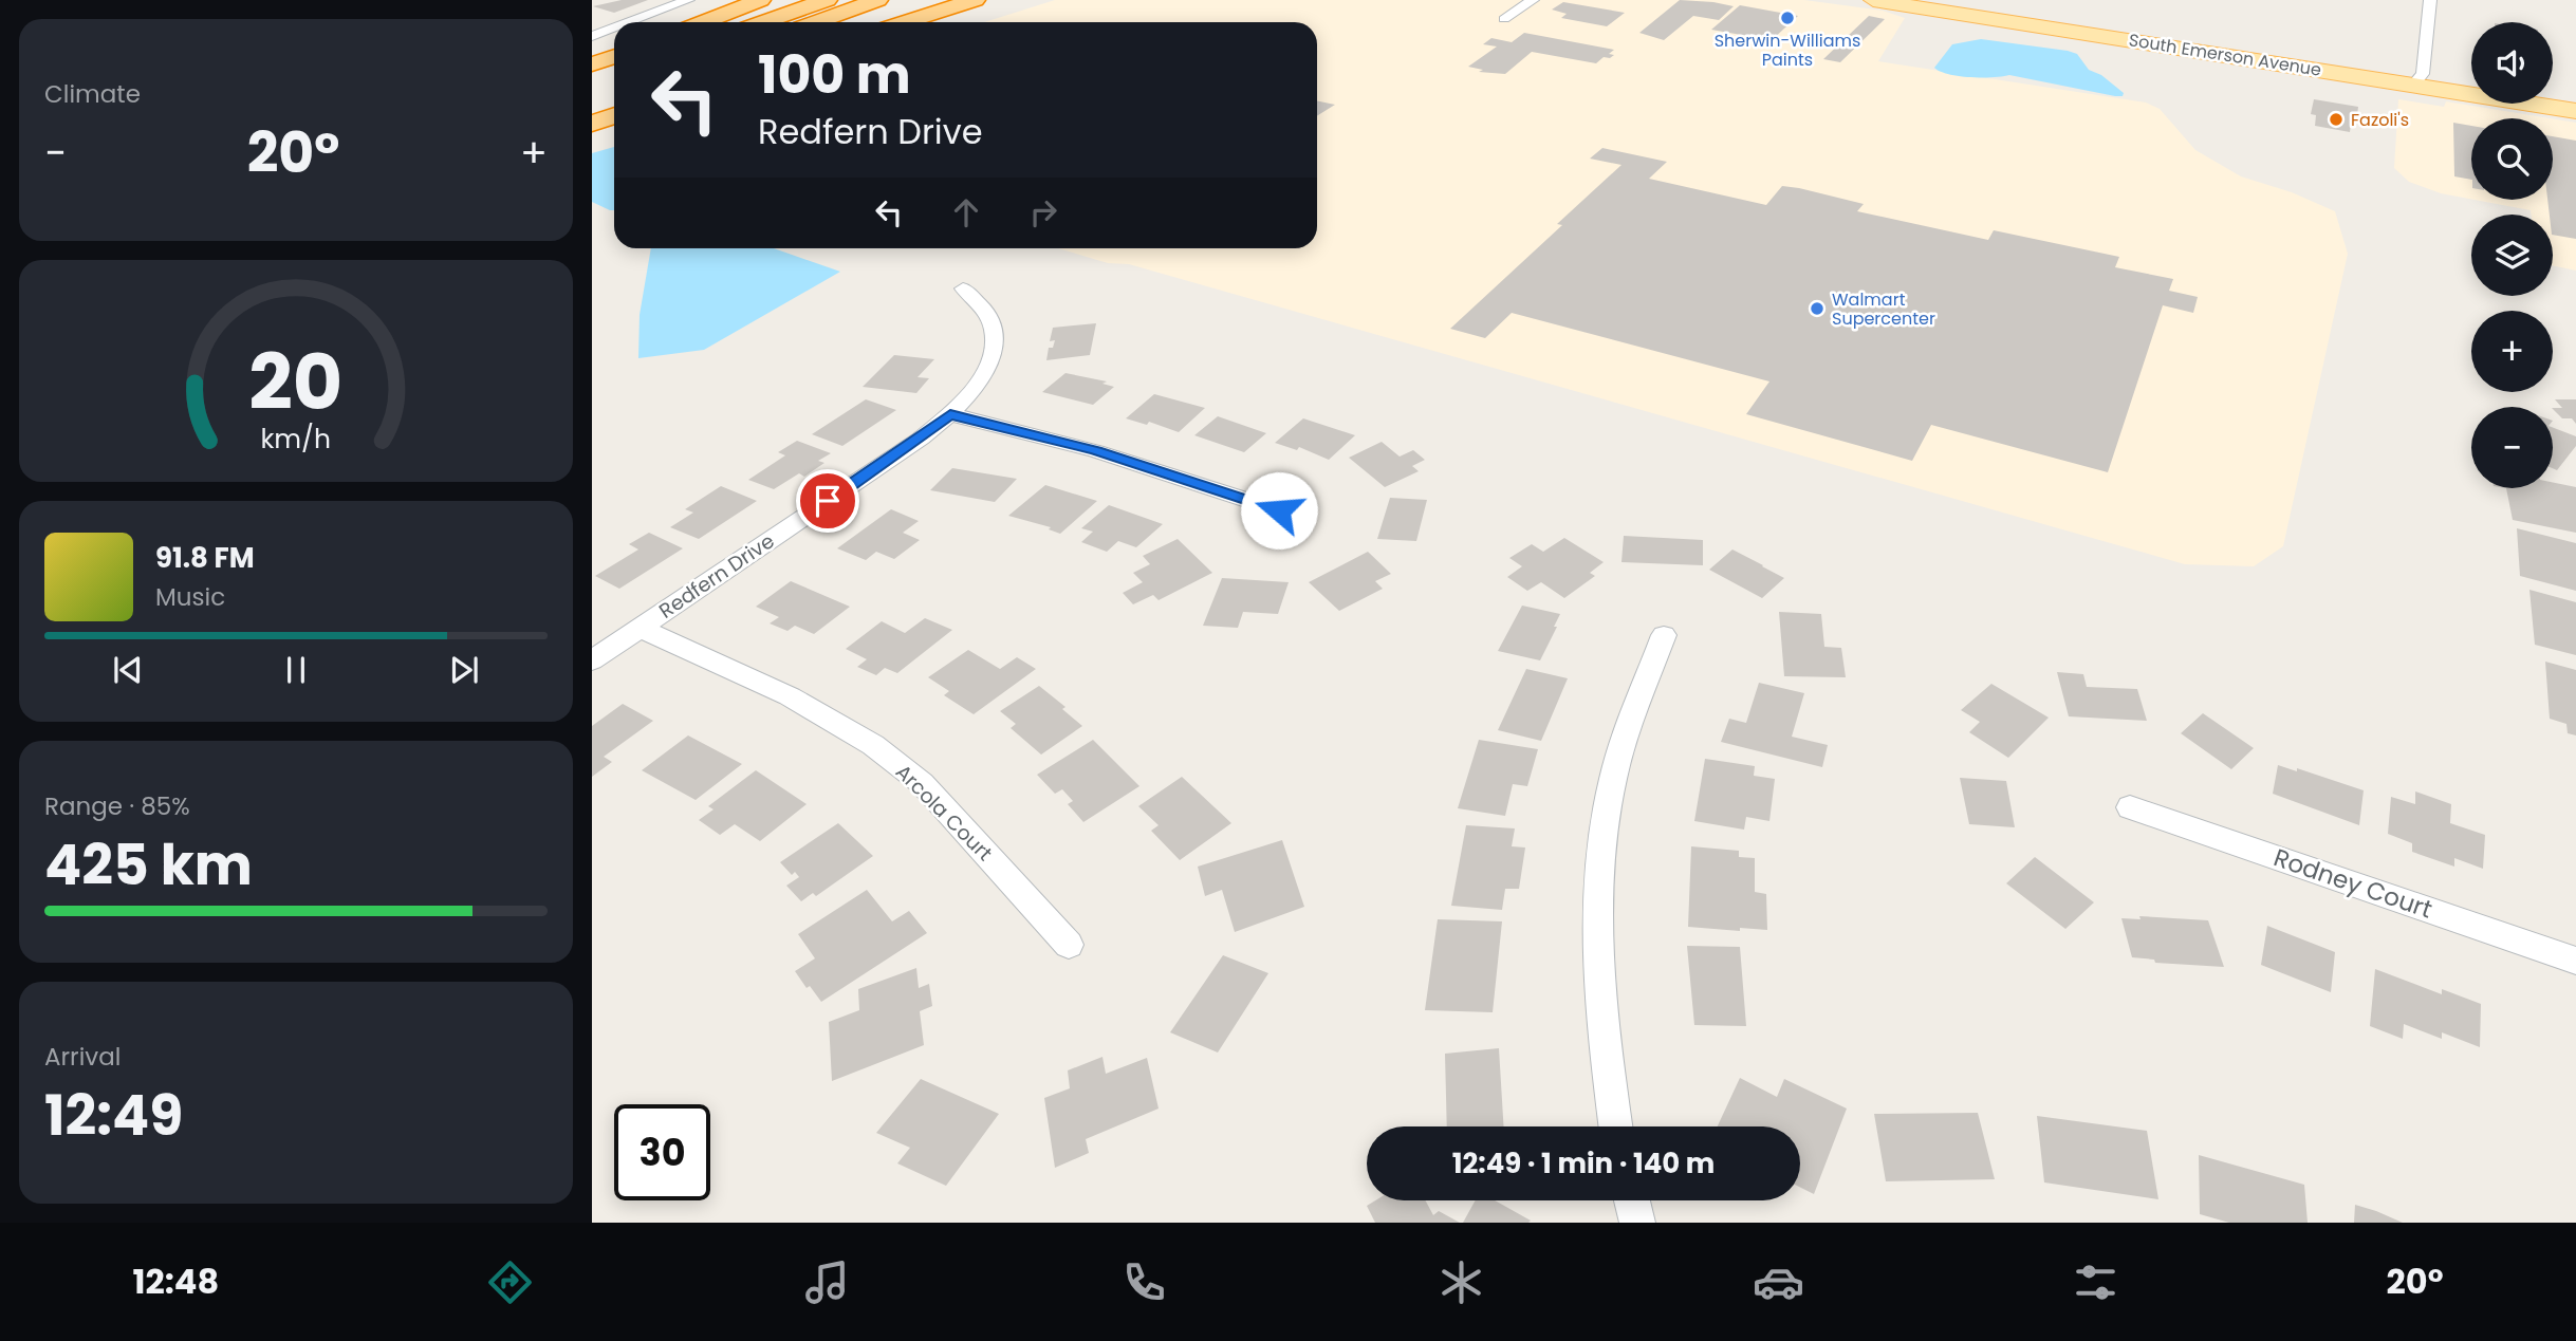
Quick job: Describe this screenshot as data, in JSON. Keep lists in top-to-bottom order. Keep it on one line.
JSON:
{"streets":{"main road":["South Emerson Avenue"],"street":["Redfern Drive","Arcola Court","Rodney Court"]},"crossings":[["Redfern Drive","Arcola Court"]],"places":["Sherwin-Williams Paints","Fazoli's","Walmart Supercenter"],"page":{"tile":["Climate",["Range · 85%","425 km"],["Arrival","12:49"]],"map_buttons":["+","−"],"turn":["100 m","Redfern Drive"],"heat":["−","20°","+"],"song":["91.8 FM","Music"],"limit":"30","trip":"12:49 · 1 min · 140 m","tabs":["12:48","20°"],"gauge":["20","km/h"]}}
